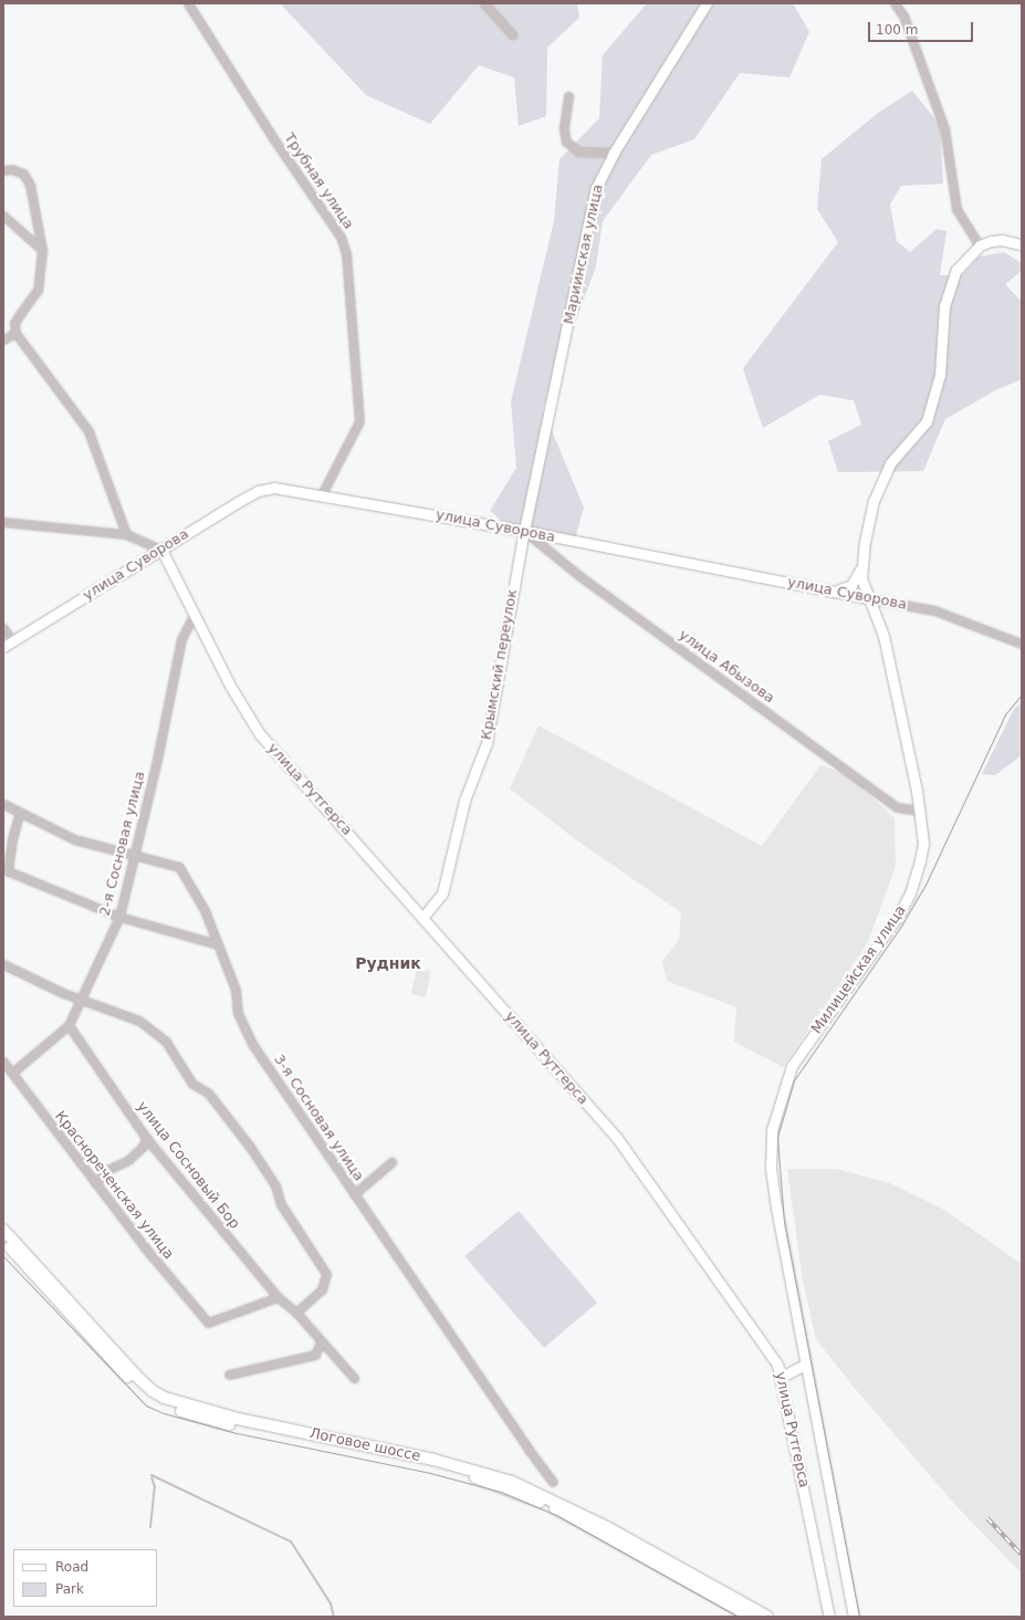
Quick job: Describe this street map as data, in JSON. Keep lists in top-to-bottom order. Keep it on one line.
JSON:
{"streets":{"main road":["Мариинская улица","улица Суворова","Крымский переулок","улица Рутгерса","Милицейская улица","Логовое шоссе"],"street":["Трубная улица","улица Абызова","2-я Сосновая улица","3-я Сосновая улица","улица Сосновый Бор","Краснореченская улица"]},"crossings":[["Трубная улица","улица Суворова"],["Мариинская улица","улица Суворова"],["Мариинская улица","Крымский переулок"],["Мариинская улица","улица Абызова"],["улица Суворова","Крымский переулок"],["улица Суворова","улица Абызова"],["улица Суворова","улица Рутгерса"],["улица Суворова","Милицейская улица"],["Крымский переулок","улица Абызова"],["Крымский переулок","улица Рутгерса"],["улица Абызова","Милицейская улица"],["улица Рутгерса","2-я Сосновая улица"],["улица Рутгерса","Милицейская улица"],["2-я Сосновая улица","3-я Сосновая улица"],["2-я Сосновая улица","улица Сосновый Бор"],["2-я Сосновая улица","Краснореченская улица"],["улица Сосновый Бор","Краснореченская улица"]],"districts":["Рудник"],"legend":["Road","Park"],"scale_bar":"100 m"}
